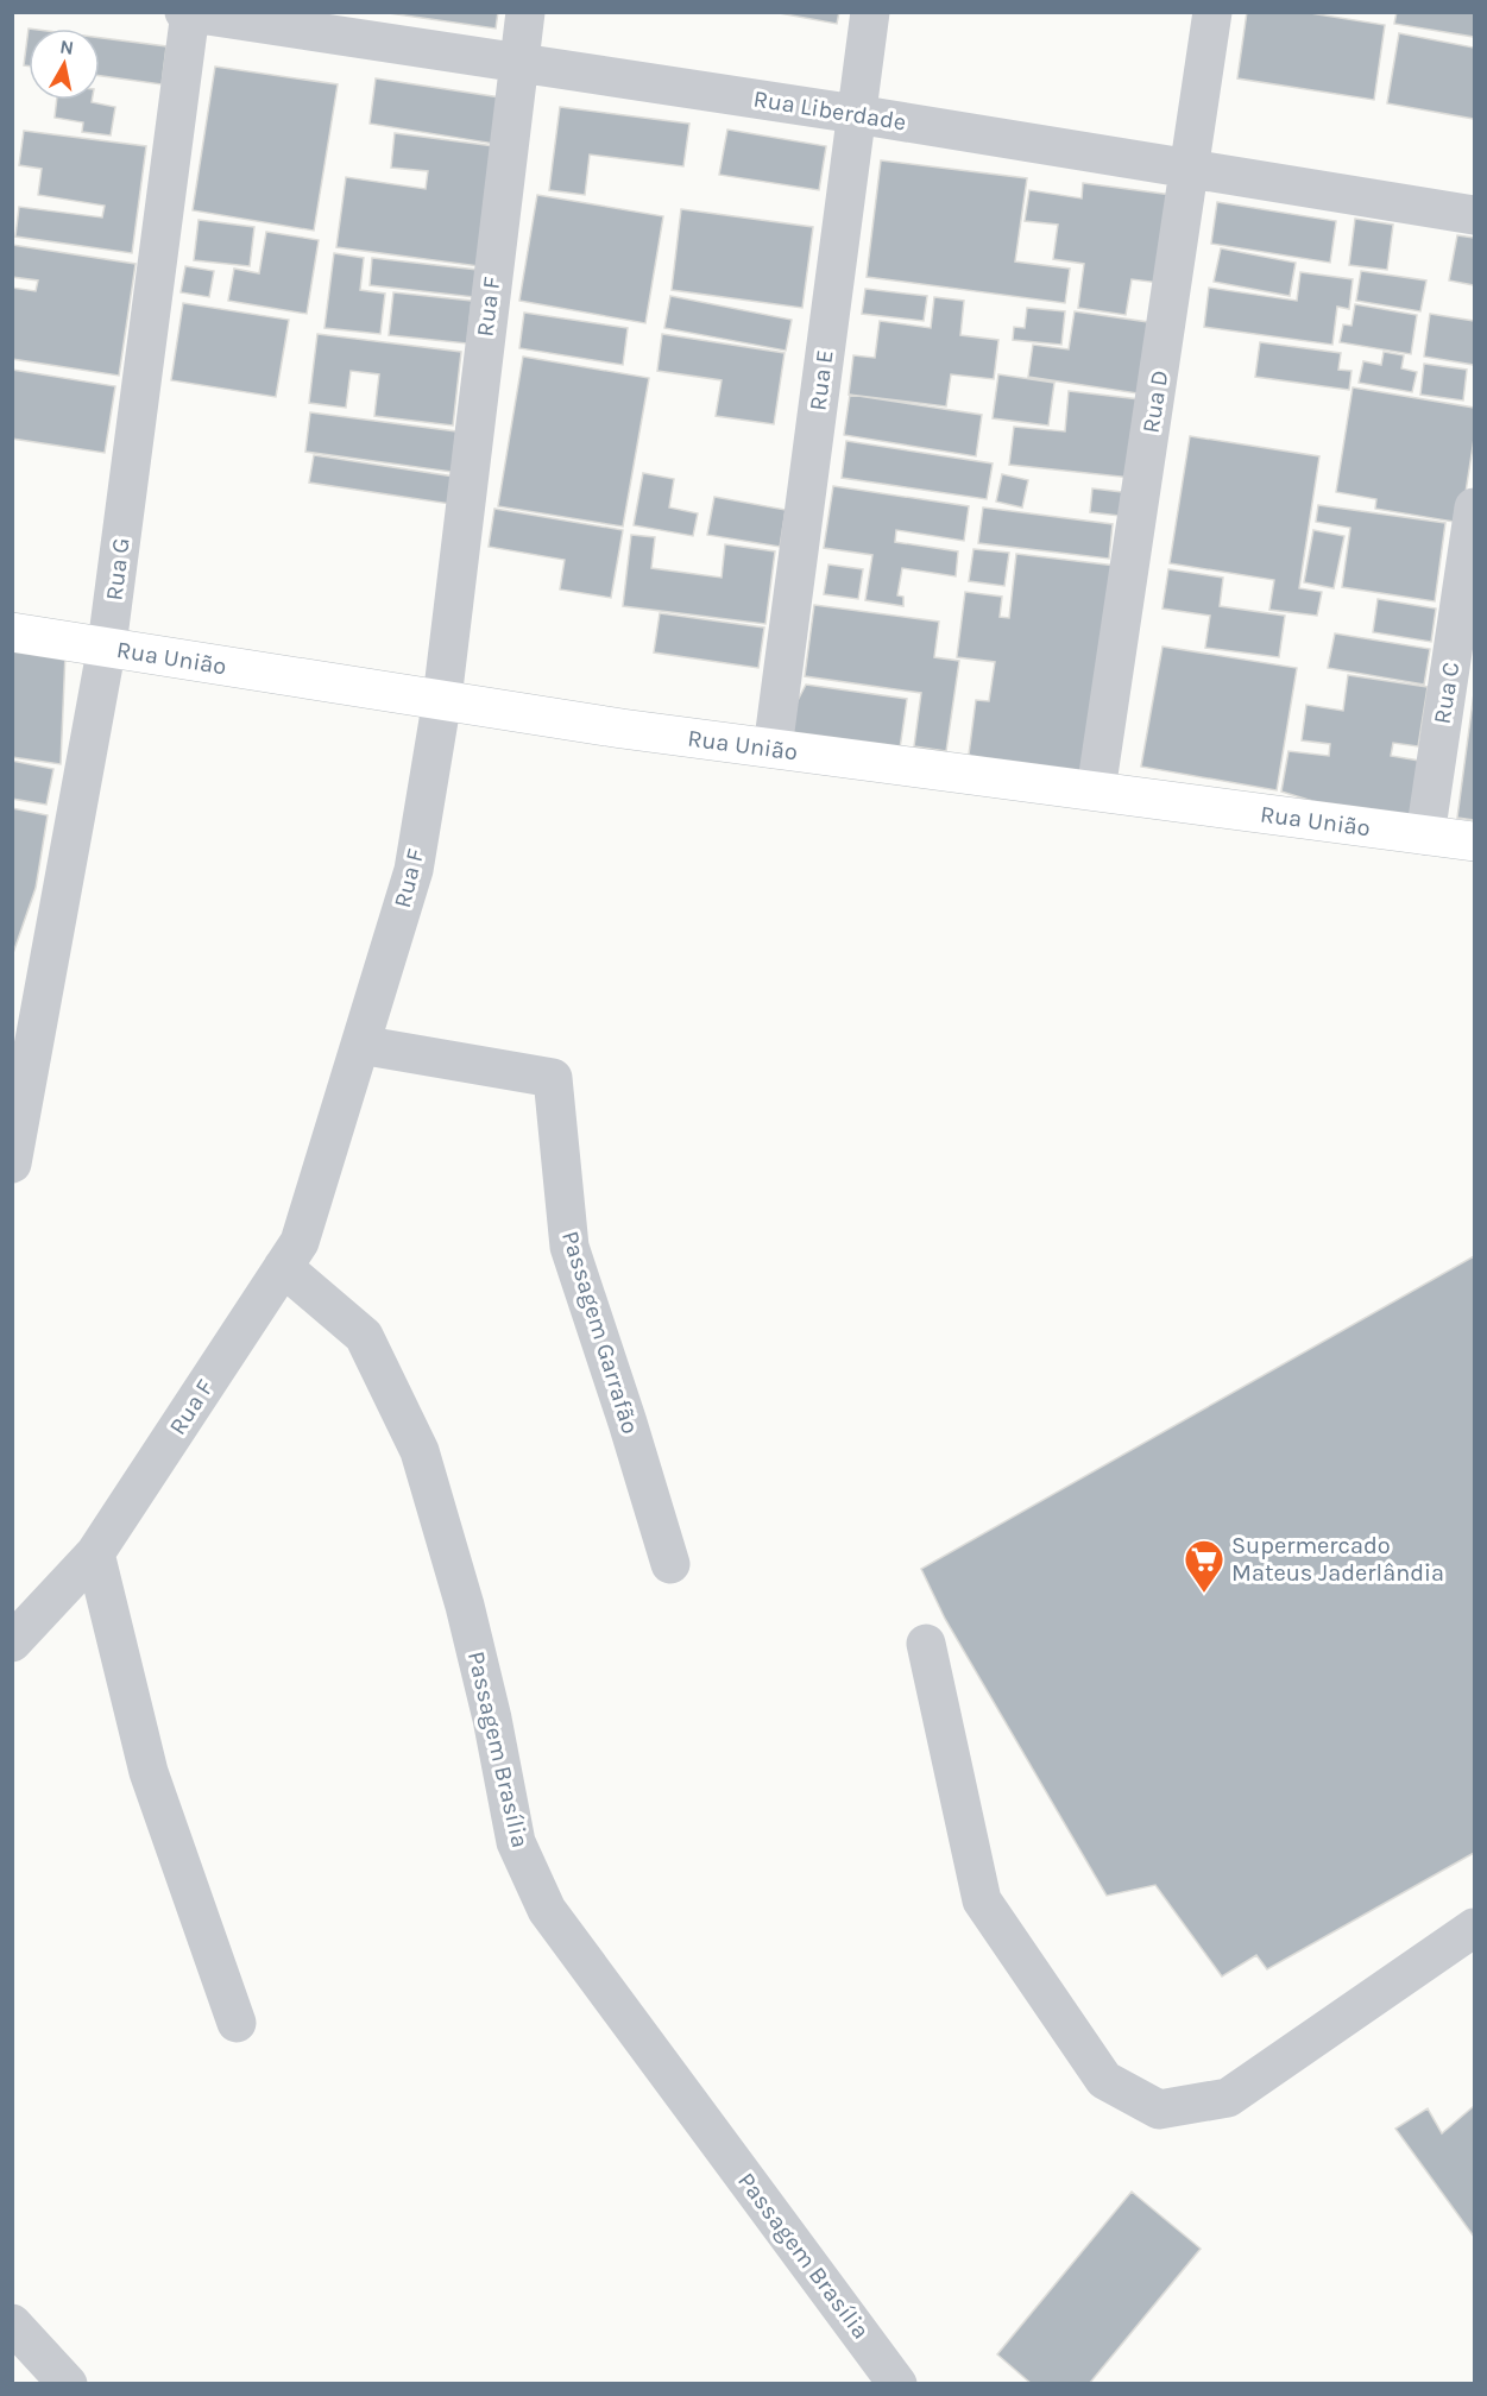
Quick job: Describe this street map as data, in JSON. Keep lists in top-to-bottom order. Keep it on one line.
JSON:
{"streets":{"main road":["Rua União"],"street":["Rua Liberdade","Rua F","Rua E","Rua D","Rua G","Rua C","Passagem Garrafão","Passagem Brasília"]},"crossings":[["Rua Liberdade","Rua F"],["Rua Liberdade","Rua E"],["Rua Liberdade","Rua D"],["Rua Liberdade","Rua G"],["Rua F","Rua União"],["Rua F","Passagem Garrafão"],["Rua F","Passagem Brasília"],["Rua E","Rua União"],["Rua D","Rua União"],["Rua G","Rua União"],["Rua União","Rua C"]],"places":{"supermarket":["Supermercado Mateus Jaderlândia"]},"north":"top"}
